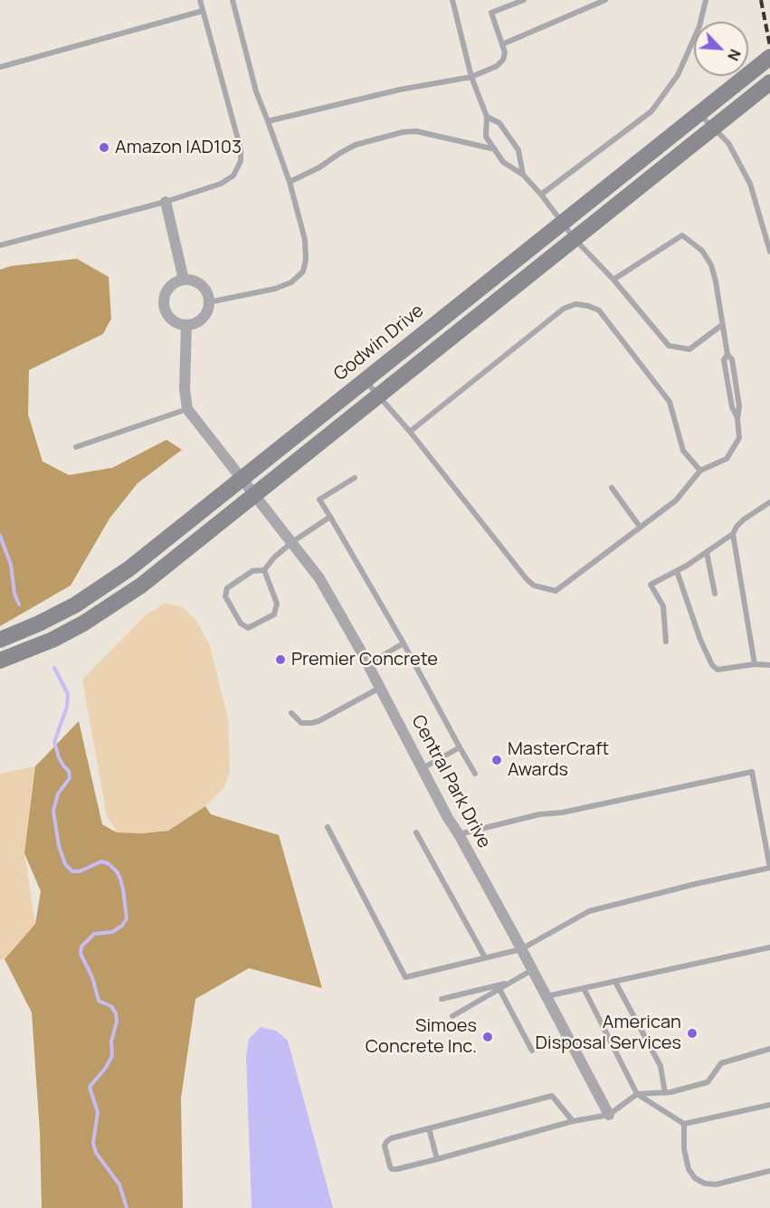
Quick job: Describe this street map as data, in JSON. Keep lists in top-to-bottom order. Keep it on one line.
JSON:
{"streets":{"street":["Godwin Drive","Central Park Drive"]},"crossings":[["Godwin Drive","Central Park Drive"]],"places":["Amazon IAD103","Premier Concrete","MasterCraft Awards","American Disposal Services","Simoes Concrete Inc."],"north":"bottom right"}
